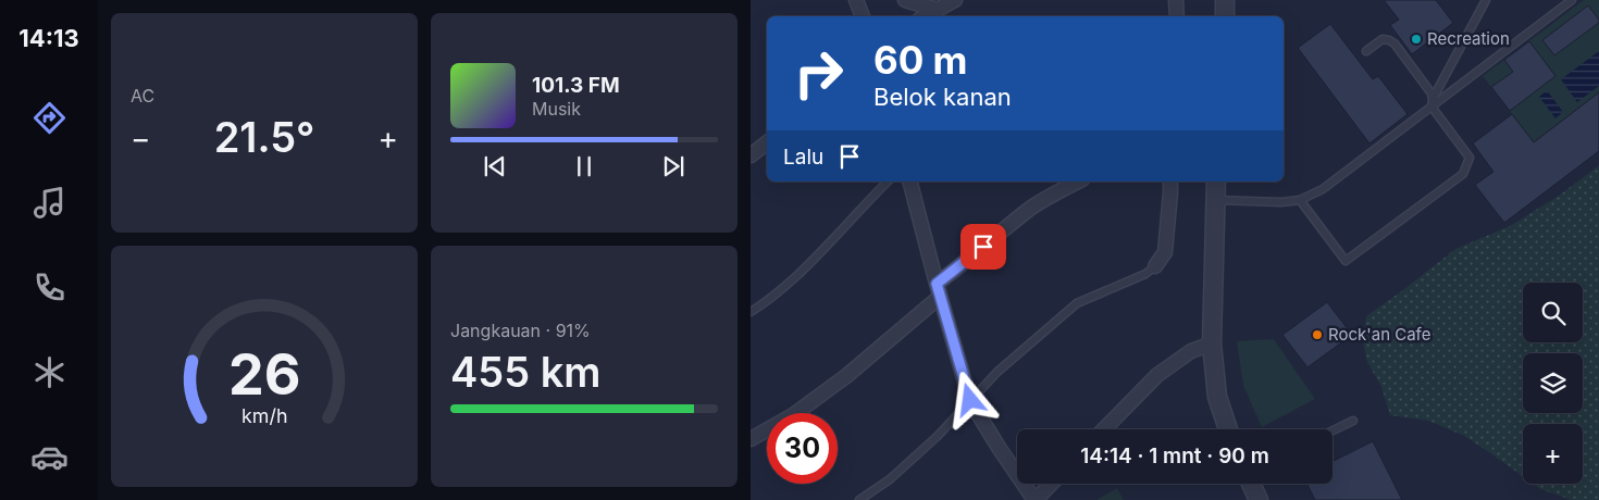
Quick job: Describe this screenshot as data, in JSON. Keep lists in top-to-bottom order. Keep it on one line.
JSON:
{"places":["Recreation","Rock'an Cafe"],"page":{"tabs":"14:13","tile":["AC",["Jangkauan · 91%","455 km"]],"turn":["60 m","Belok kanan"],"song":["101.3 FM","Musik"],"heat":["−","21.5°","+"],"then":"Lalu","map_buttons":"+","limit":"30","trip":"14:14 · 1 mnt · 90 m","gauge":["26","km/h"]}}
